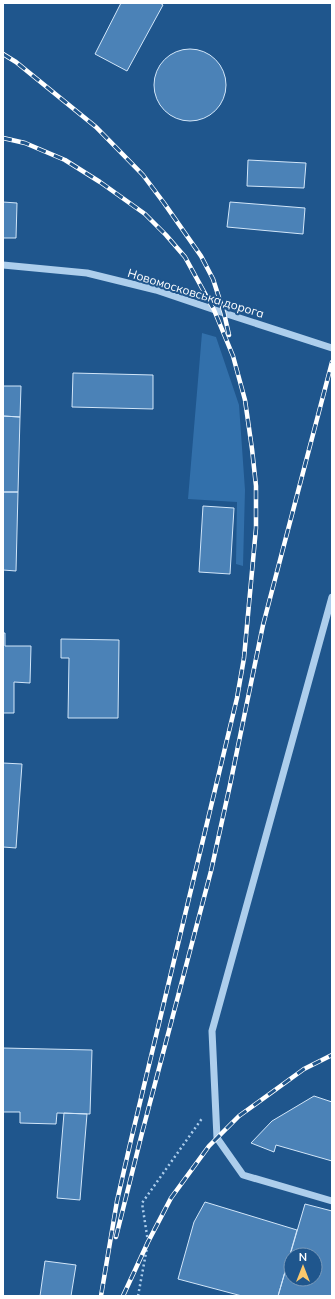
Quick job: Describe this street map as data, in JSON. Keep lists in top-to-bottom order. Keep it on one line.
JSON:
{"streets":{"street":["Новомосковська дорога"]},"north":"top"}
